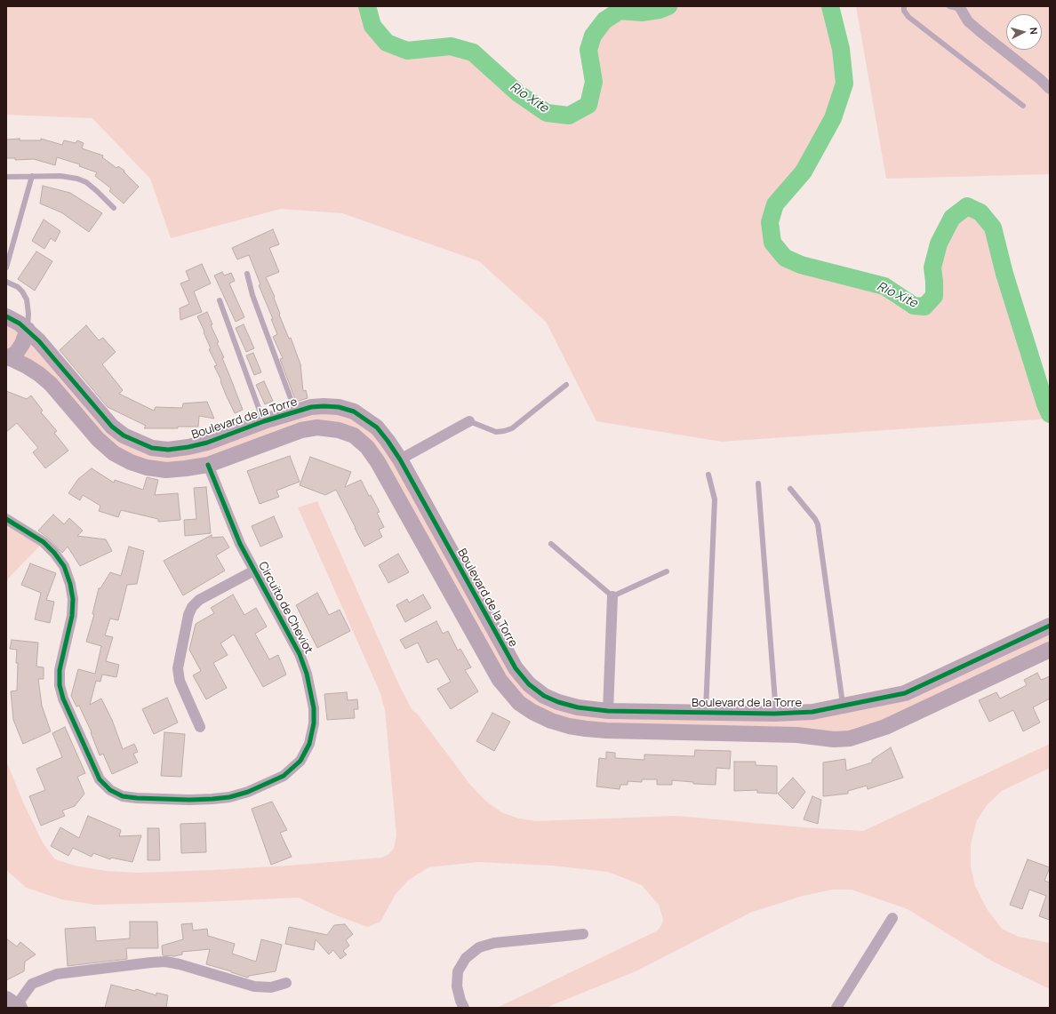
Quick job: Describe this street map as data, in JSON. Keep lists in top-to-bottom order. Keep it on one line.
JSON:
{"streets":{"street":["Boulevard de la Torre","Circuito de Cheviot"]},"water":["Rio Xite"],"north":"right"}
